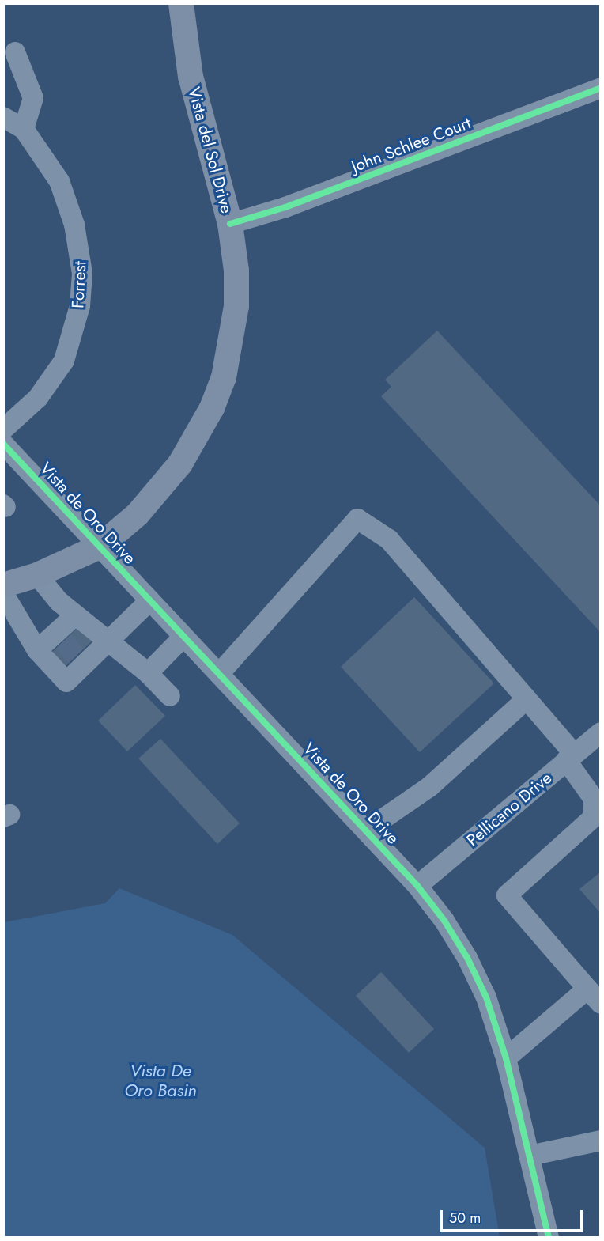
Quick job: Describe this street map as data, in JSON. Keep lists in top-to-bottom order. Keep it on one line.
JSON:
{"streets":{"main road":["Vista del Sol Drive"],"street":["John Schlee Court","Forrest","Vista de Oro Drive","Pellicano Drive"]},"crossings":[["John Schlee Court","Vista del Sol Drive"],["Vista del Sol Drive","Vista de Oro Drive"],["Vista de Oro Drive","Pellicano Drive"]],"water":["Vista De Oro Basin"],"scale_bar":"50 m"}
